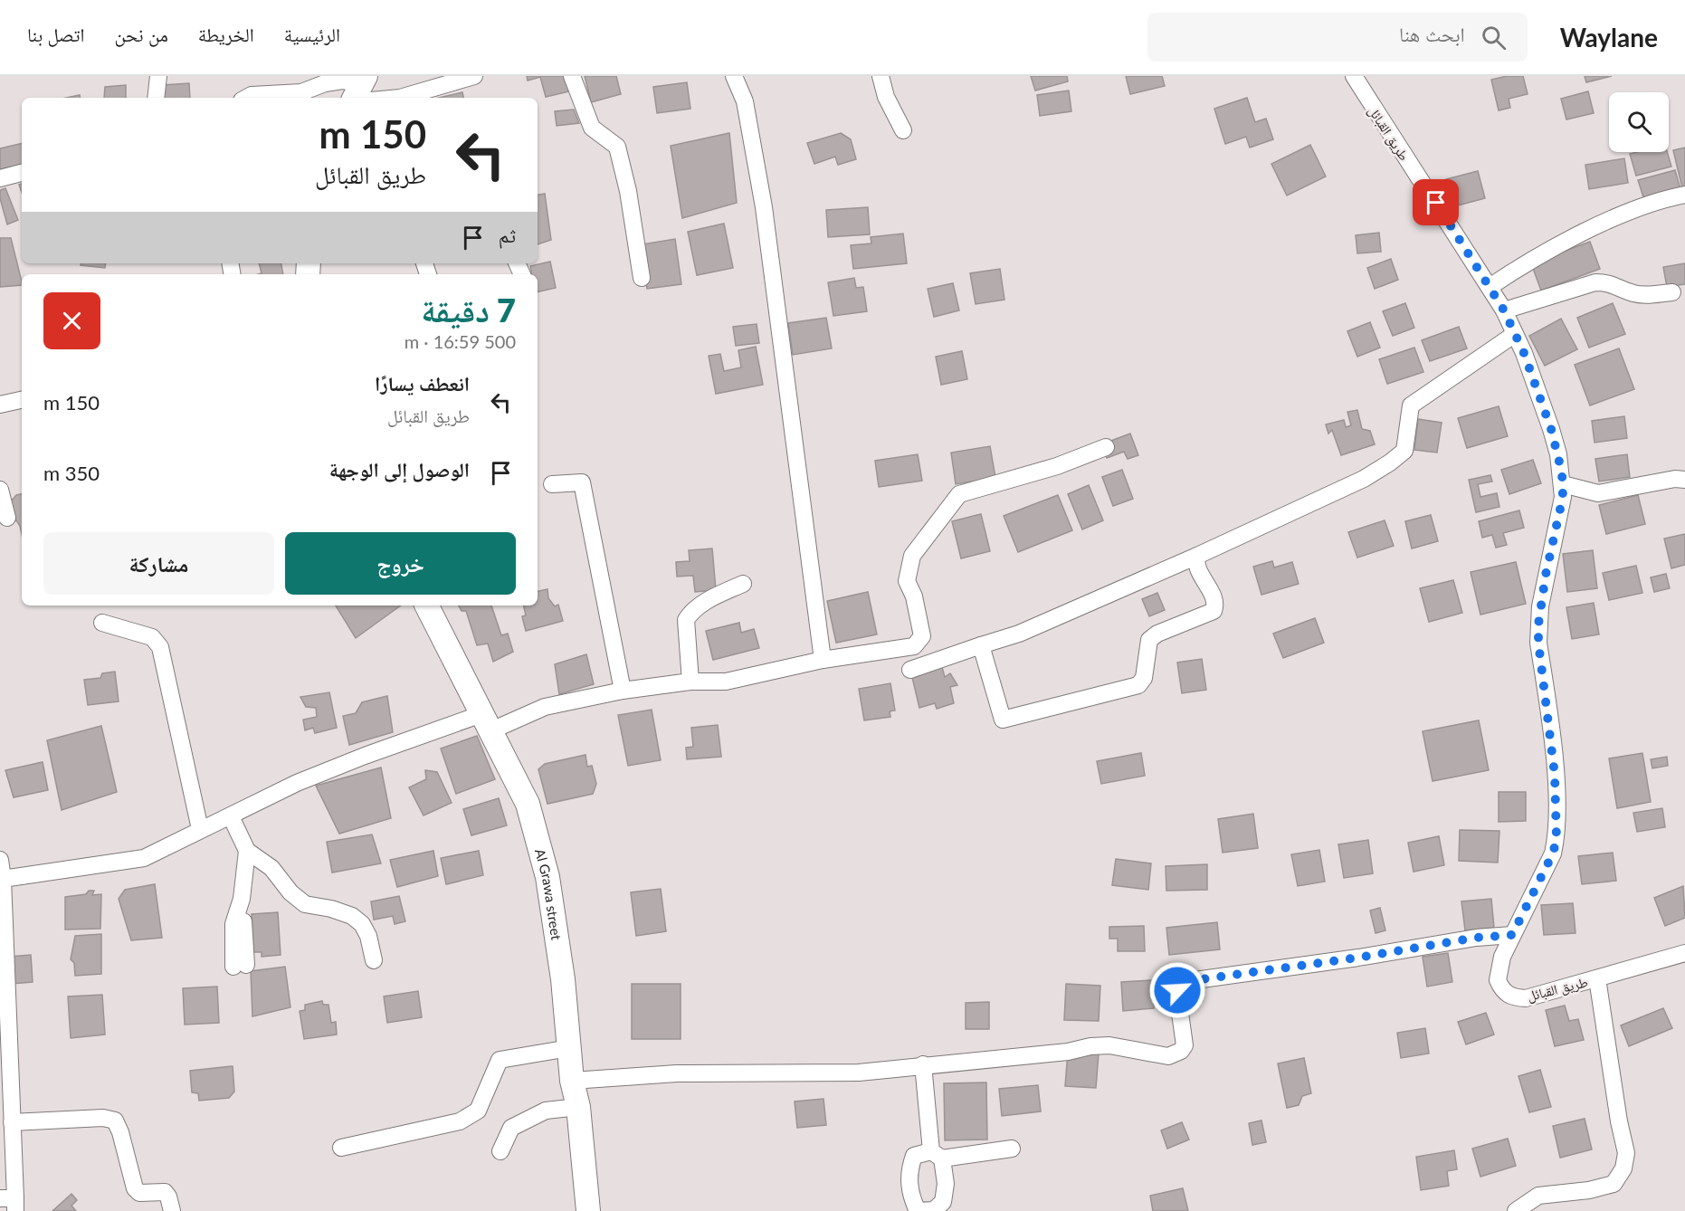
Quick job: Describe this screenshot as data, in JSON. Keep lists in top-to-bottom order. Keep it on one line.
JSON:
{"streets":{"street":["طريق القبائل","Al Grawa street"]},"page":{"header":"Waylane","search":"ابحث هنا","nav":["الرئيسية","الخريطة","من نحن","اتصل بنا"],"turn":["150 m","طريق القبائل"],"then":"ثم","heading":["7 دقيقة","500 m · 16:59"],"list":[{"name":"انعطف يسارًا","note":"طريق القبائل","value":"150 m"},{"name":"الوصول إلى الوجهة","value":"350 m"}],"buttons":["خروج","مشاركة"]}}
